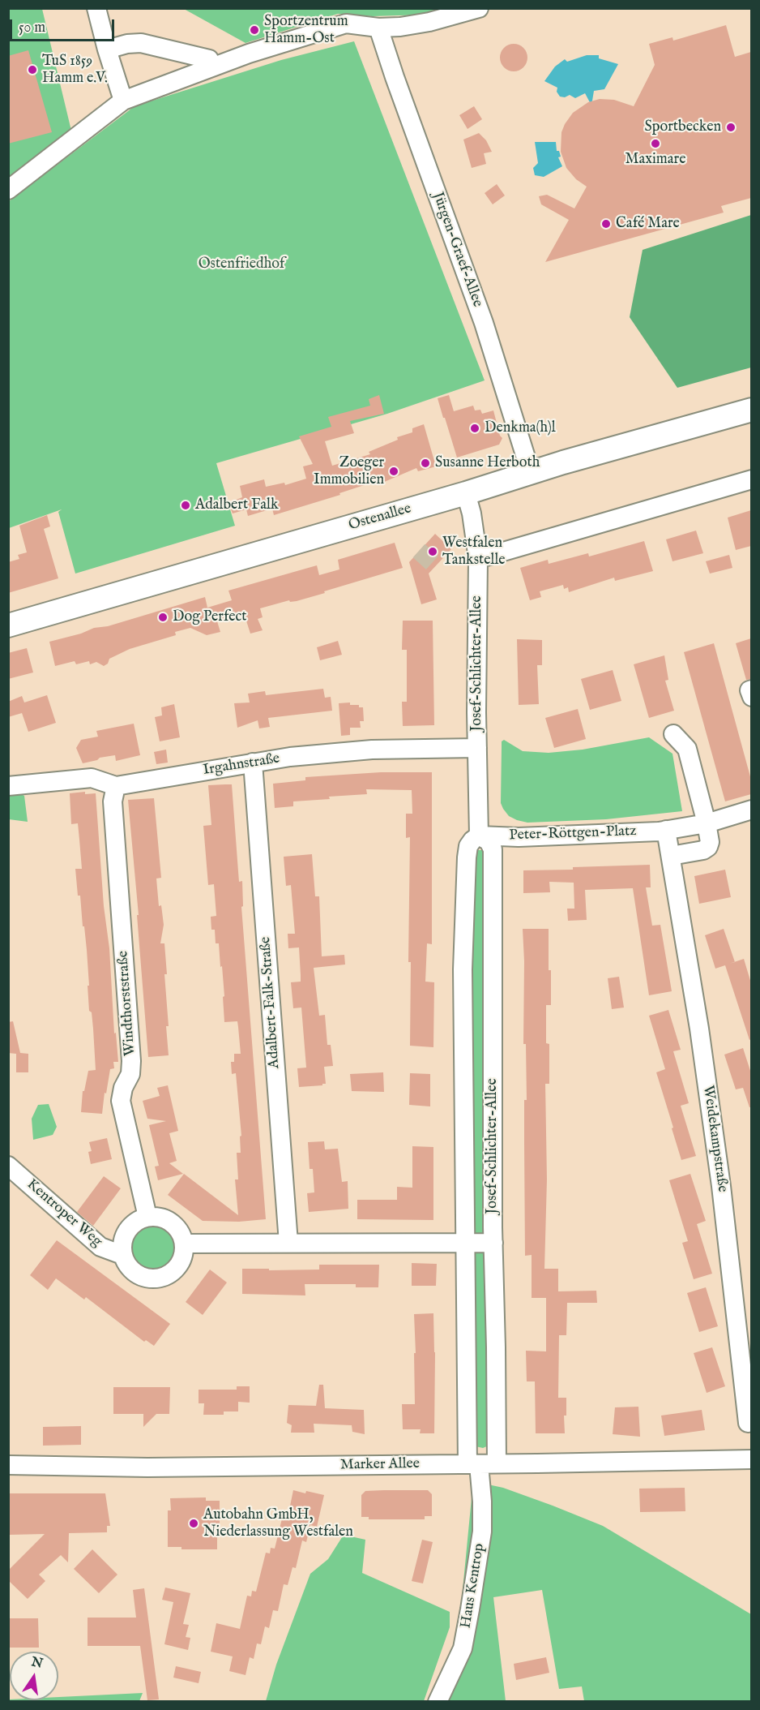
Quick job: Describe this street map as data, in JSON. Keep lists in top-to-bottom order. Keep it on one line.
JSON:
{"streets":{"main road":["Ostenallee"],"street":["Jürgen-Graef-Allee","Josef-Schlichter-Allee","Irgahnstraße","Peter-Röttgen-Platz","Adalbert-Falk-Straße","Windthorststraße","Weidekampstraße","Kentroper Weg","Marker Allee","Haus Kentrop"]},"crossings":[["Jürgen-Graef-Allee","Ostenallee"],["Ostenallee","Josef-Schlichter-Allee"],["Josef-Schlichter-Allee","Irgahnstraße"],["Josef-Schlichter-Allee","Peter-Röttgen-Platz"],["Josef-Schlichter-Allee","Marker Allee"],["Josef-Schlichter-Allee","Haus Kentrop"],["Irgahnstraße","Adalbert-Falk-Straße"],["Irgahnstraße","Windthorststraße"],["Windthorststraße","Kentroper Weg"],["Marker Allee","Haus Kentrop"]],"parks":["Ostenfriedhof"],"places":["Sportzentrum Hamm-Ost","TuS 1859 Hamm e.V.","Sportbecken","Maximare","Café Mare","Denkma(h)l","Susanne Herboth","Zoeger Immobilien","Adalbert Falk","Westfalen Tankstelle","Dog Perfect","Autobahn GmbH, Niederlassung Westfalen"],"scale_bar":"50 m","north":"top"}
